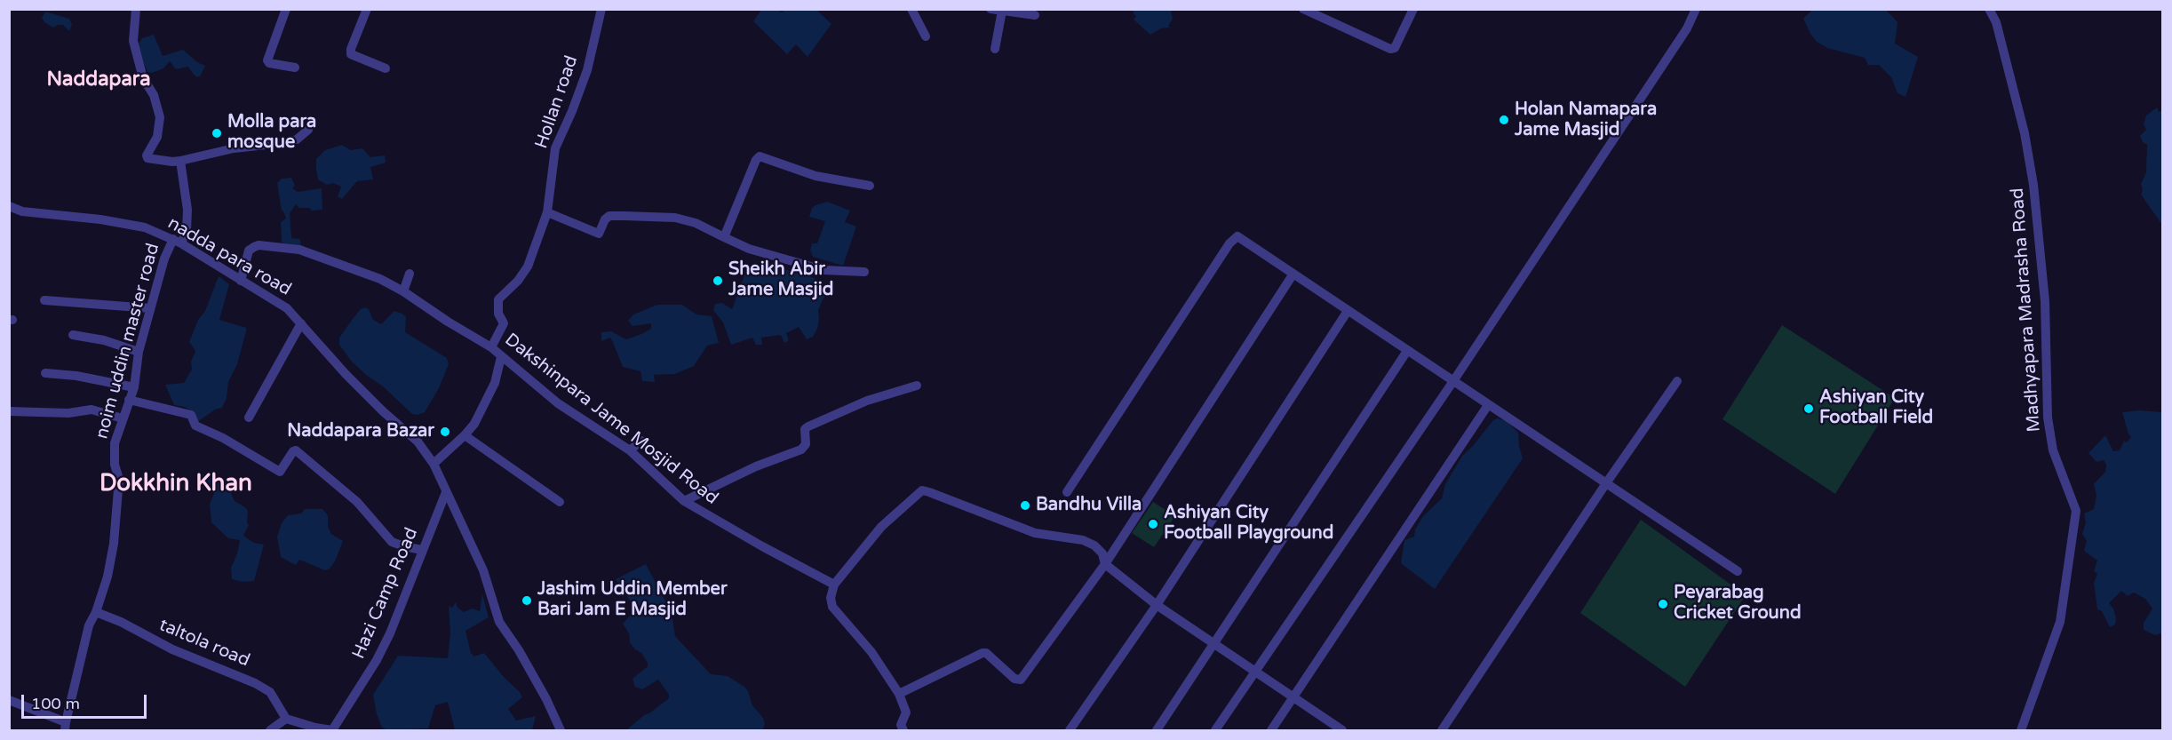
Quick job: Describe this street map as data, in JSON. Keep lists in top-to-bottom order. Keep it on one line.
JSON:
{"streets":{"street":["Hollan road","nadda para road","Madhyapara Madrasha Road","noim uddin master road","Dakshinpara Jame Mosjid Road","Hazi Camp Road","taltola road"]},"crossings":[["Hollan road","Dakshinpara Jame Mosjid Road"],["nadda para road","noim uddin master road"],["nadda para road","Dakshinpara Jame Mosjid Road"],["nadda para road","Hazi Camp Road"],["noim uddin master road","taltola road"]],"districts":["Naddapara","Dokkhin Khan"],"places":["Holan Namapara Jame Masjid","Molla para mosque","Sheikh Abir Jame Masjid","Ashiyan City Football Field","Naddapara Bazar","Bandhu Villa","Ashiyan City Football Playground","Jashim Uddin Member Bari Jam E Masjid","Peyarabag Cricket Ground"],"scale_bar":"100 m"}
